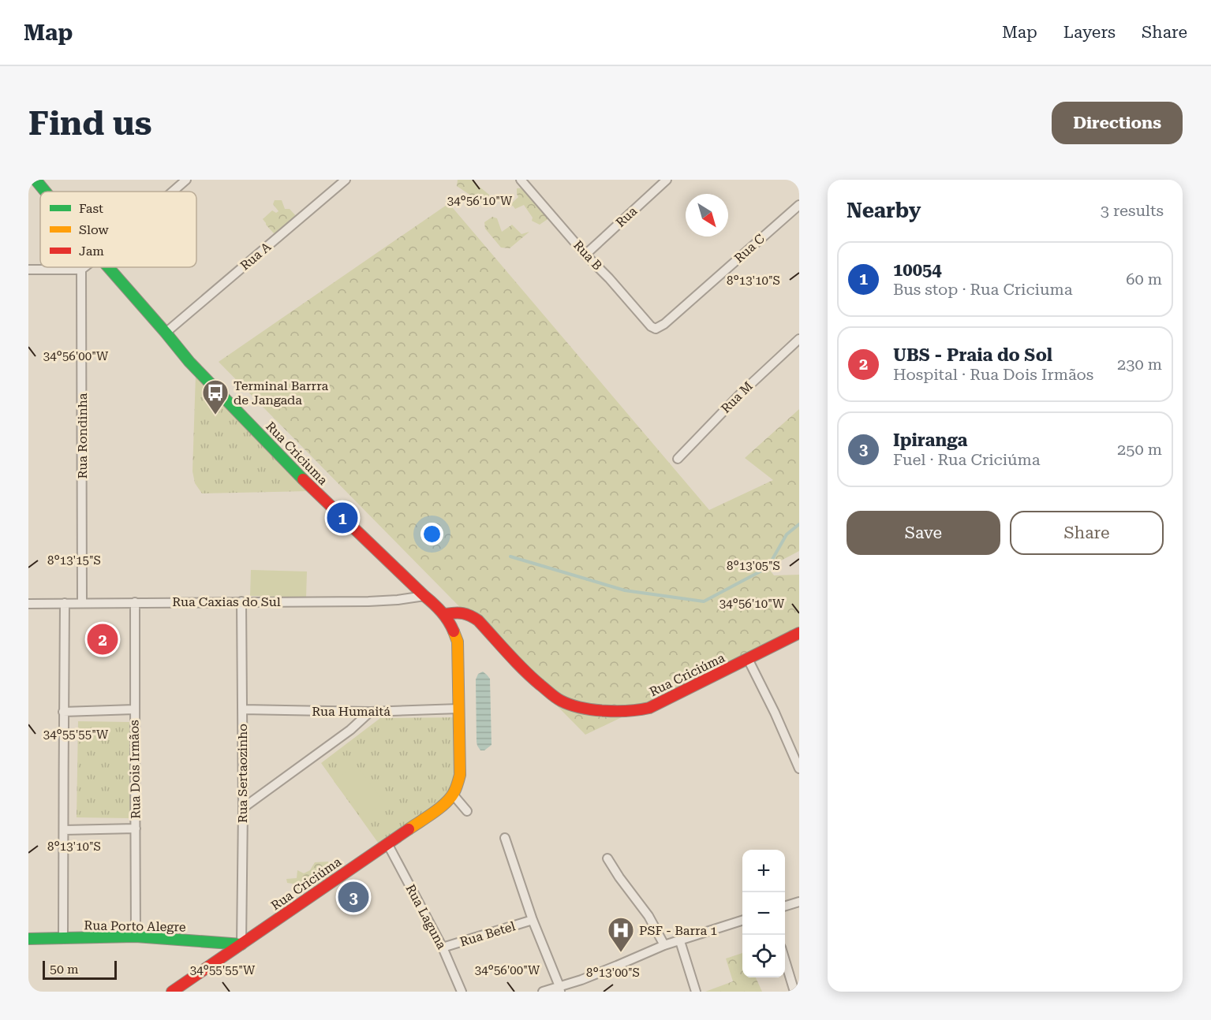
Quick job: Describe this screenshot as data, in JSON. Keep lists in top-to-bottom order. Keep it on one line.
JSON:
{"streets":{"main road":["Rua Criciuma","Rua Criciúma","Rua Porto Alegre"],"street":["Rua","Rua C","Rua B","Rua A","Rua M","Rua Rondinha","Rua Caxias do Sul","Rua Humaitá","Rua Dois Irmãos","Rua Sertaozinho","Rua Laguna","Rua Betel"]},"crossings":[["Rua","Rua B"],["Rua C","Rua B"],["Rua A","Rua Criciuma"],["Rua Rondinha","Rua Caxias do Sul"],["Rua Criciuma","Rua Caxias do Sul"],["Rua Criciuma","Rua Criciúma"],["Rua Criciuma","Rua Humaitá"],["Rua Caxias do Sul","Rua Dois Irmãos"],["Rua Caxias do Sul","Rua Sertaozinho"],["Rua Criciúma","Rua Sertaozinho"],["Rua Criciúma","Rua Laguna"],["Rua Criciúma","Rua Porto Alegre"],["Rua Humaitá","Rua Sertaozinho"],["Rua Dois Irmãos","Rua Porto Alegre"],["Rua Sertaozinho","Rua Porto Alegre"],["Rua Laguna","Rua Betel"]],"places":{"bus stop":["Terminal Barrra de Jangada"],"hospital":["PSF - Barra 1"]},"legend":["Fast","Slow","Jam"],"scale_bar":"50 m","north":"bottom right","page":{"header":"Map","nav":["Map","Layers","Share"],"buttons":["Directions",["Save","Share"]],"title":"Find us","heading":["Nearby","3 results"],"list":[{"mark":"1","name":"10054","note":"Bus stop · Rua Criciuma","value":"60 m"},{"mark":"2","name":"UBS - Praia do Sol","note":"Hospital · Rua Dois Irmãos","value":"230 m"},{"mark":"3","name":"Ipiranga","note":"Fuel · Rua Criciúma","value":"250 m"}],"pins":["1","2","3"],"map_buttons":["+","−"],"scale":"50 m"},"coordinates":["34°56'10\"W","8°13'10\"S","34°56'00\"W","8°13'15\"S","8°13'05\"S","34°55'55\"W","8°13'00\"S"]}
